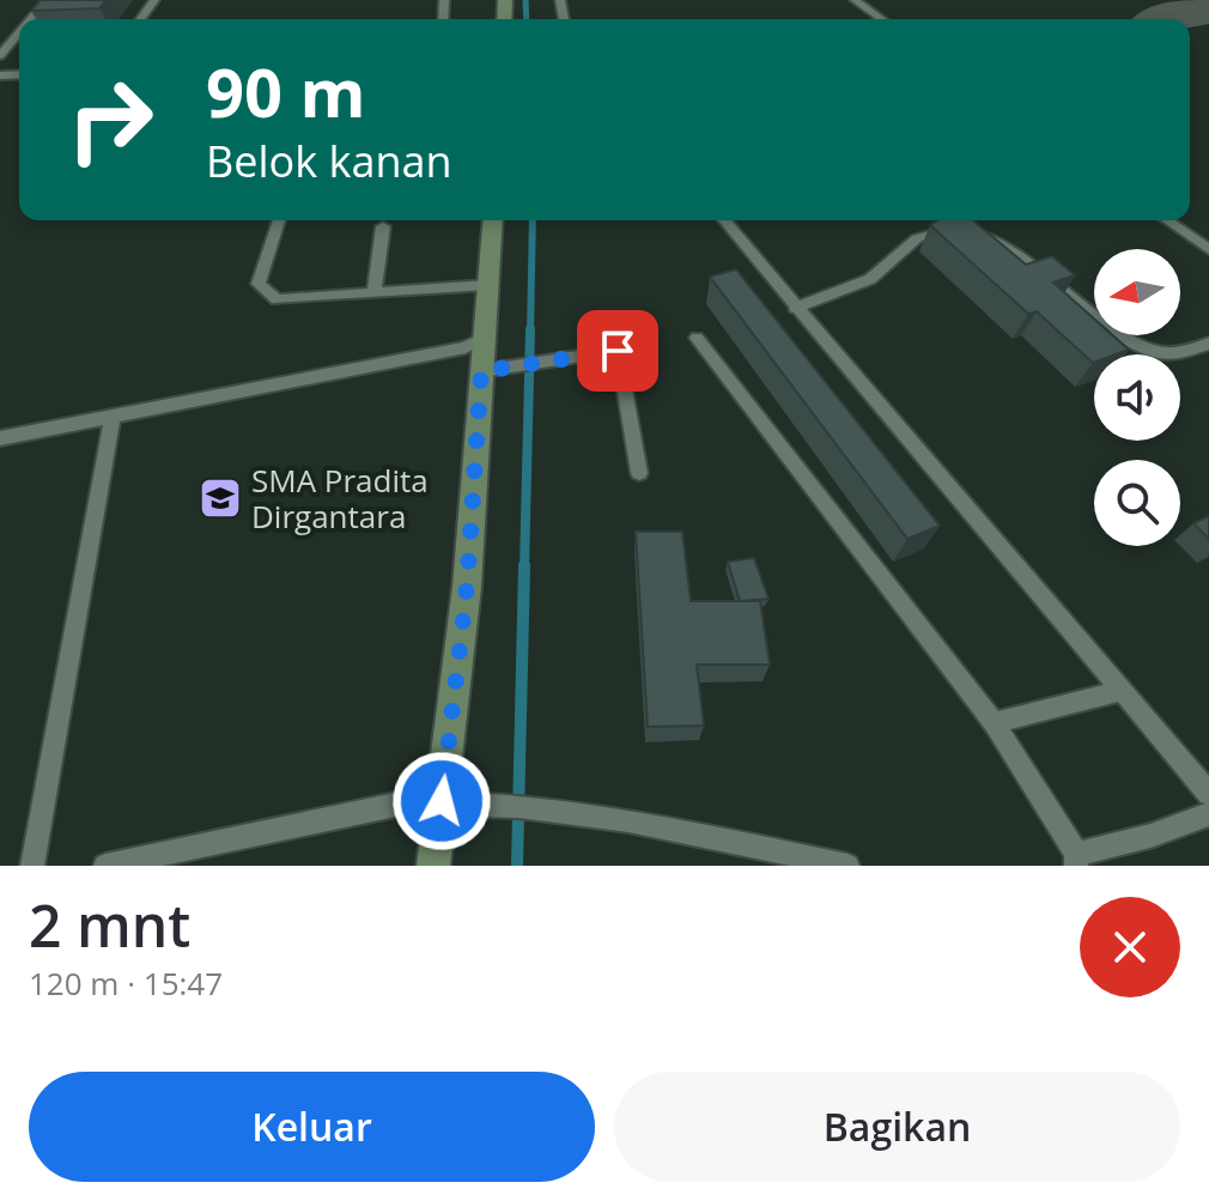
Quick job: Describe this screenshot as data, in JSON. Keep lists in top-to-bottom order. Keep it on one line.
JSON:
{"places":{"school or university":["SMA Pradita Dirgantara"]},"north":"left","page":{"turn":["90 m","Belok kanan"],"heading":["2 mnt","120 m · 15:47"],"buttons":["Keluar","Bagikan"]}}
